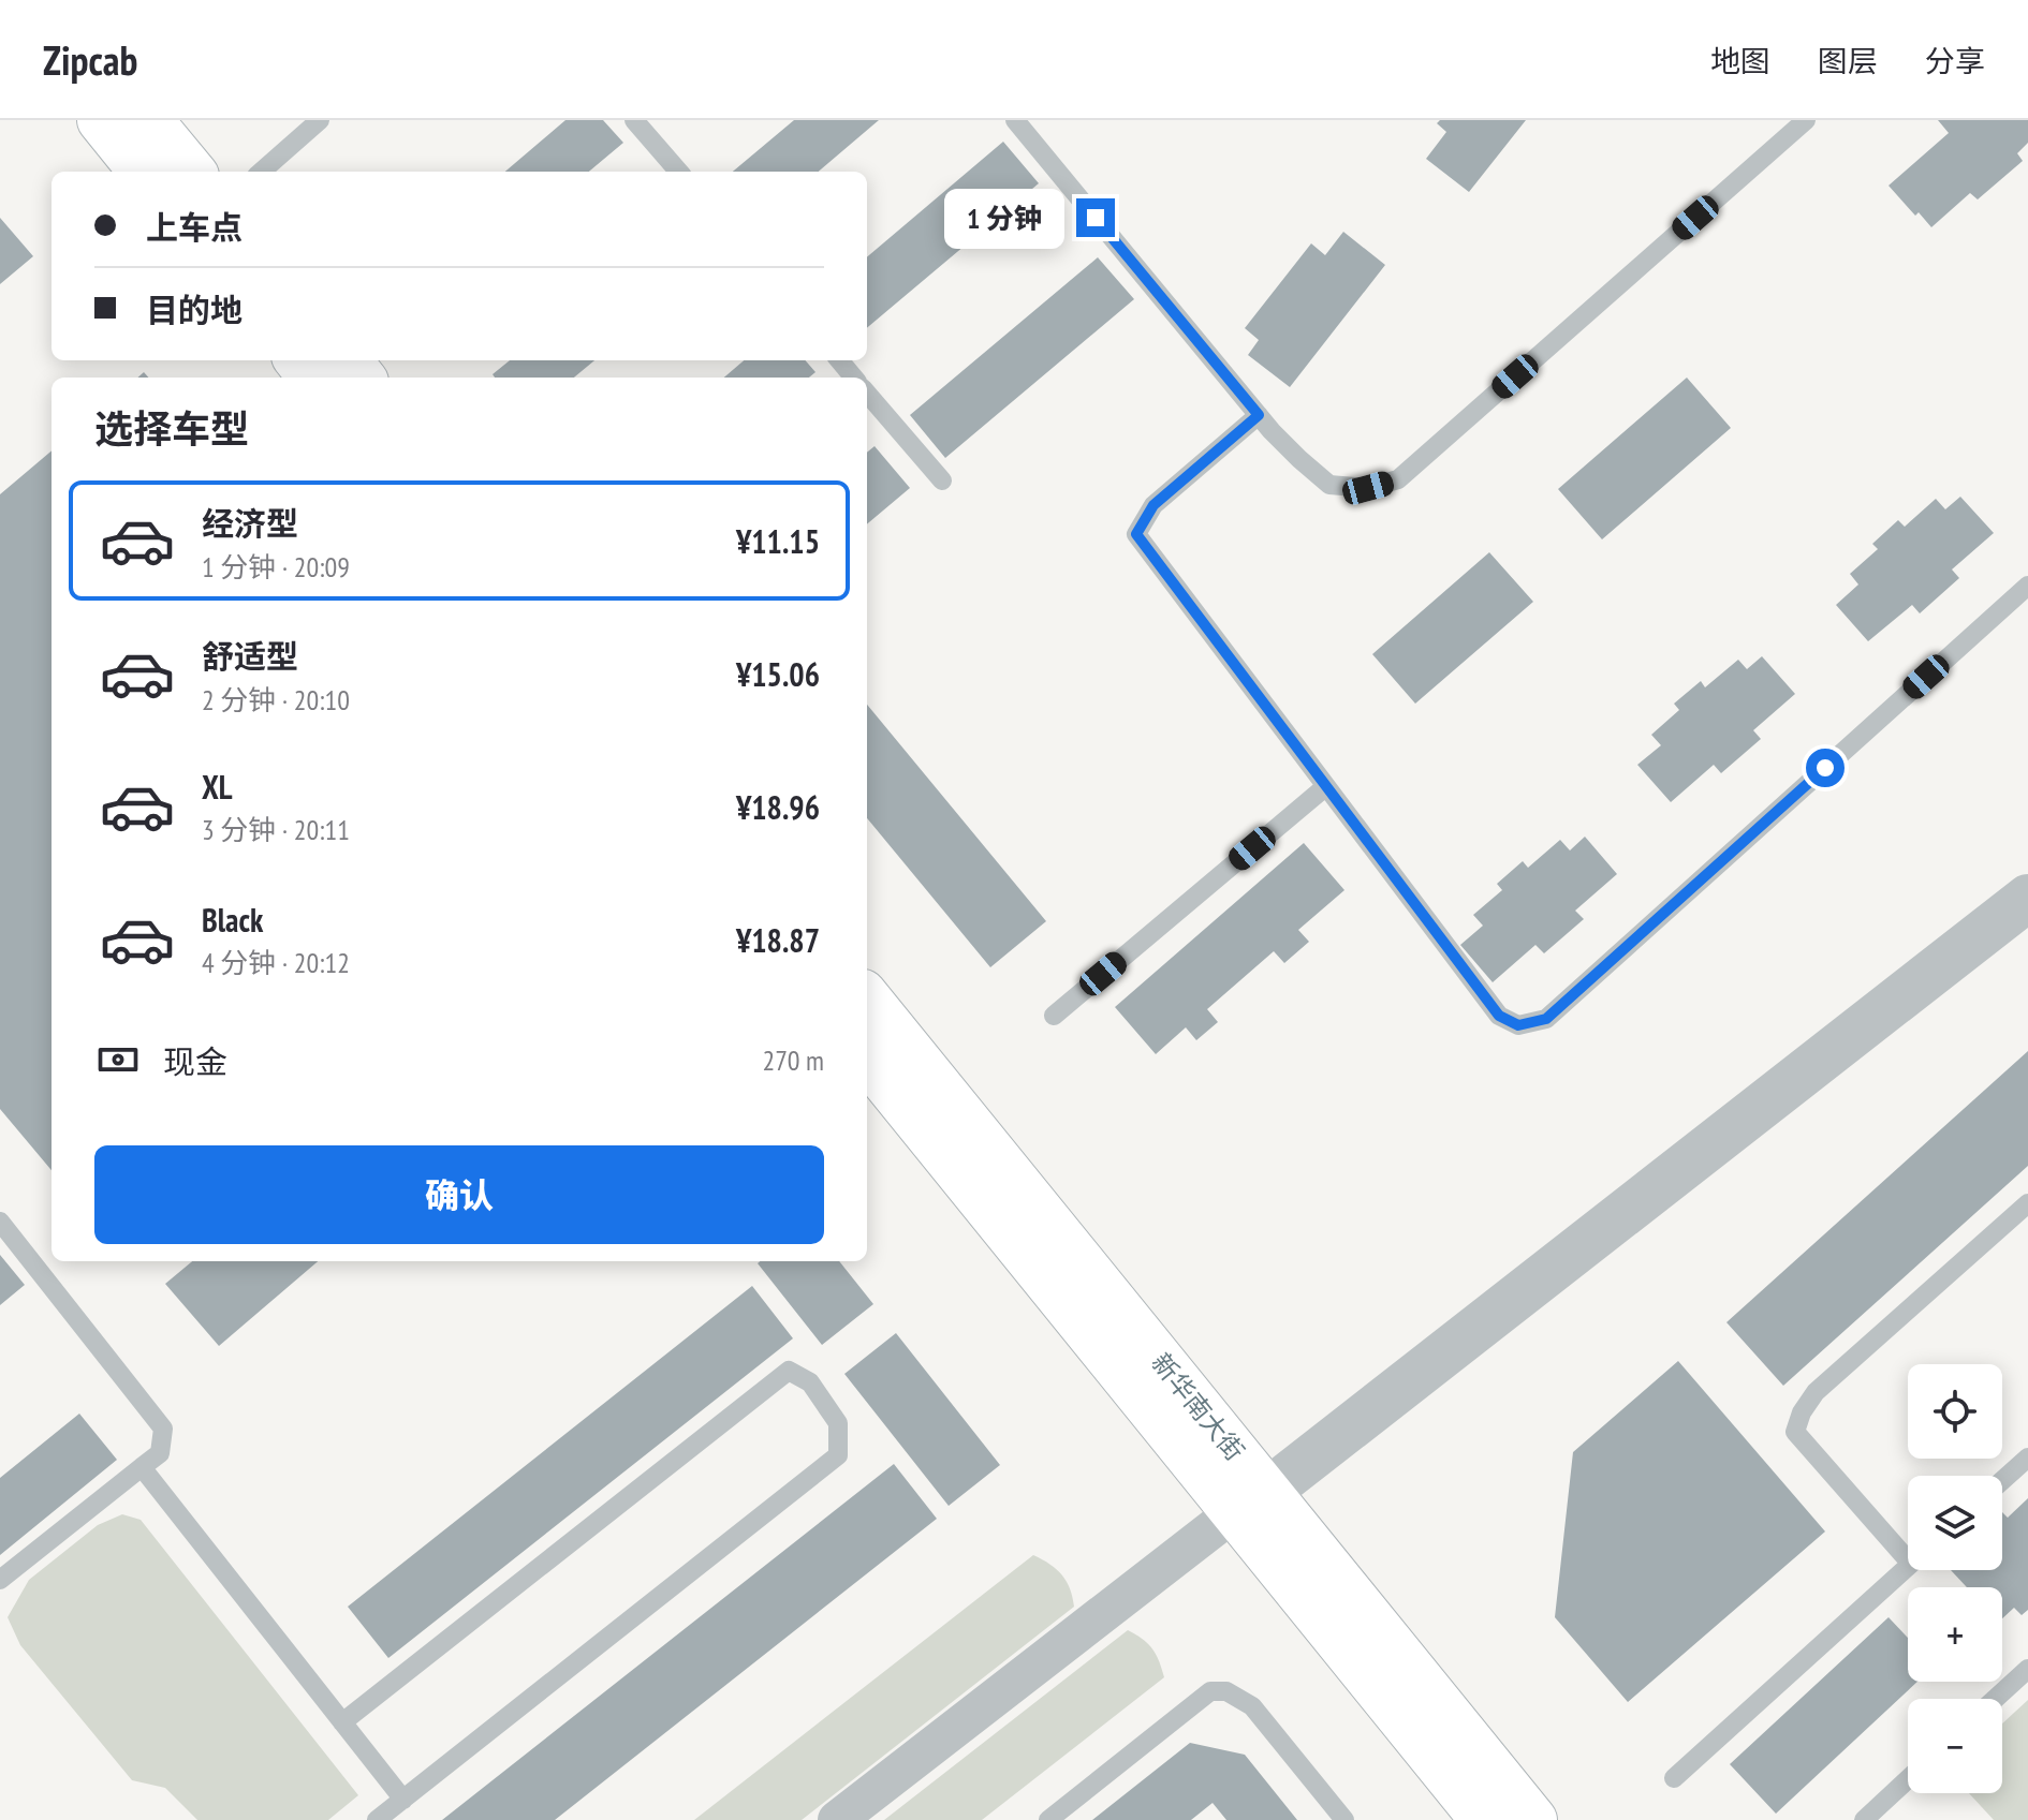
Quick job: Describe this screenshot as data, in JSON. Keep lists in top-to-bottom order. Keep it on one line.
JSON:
{"streets":{"main road":["新华南大街"]},"page":{"header":"Zipcab","nav":["地图","图层","分享"],"banner":["上车点","目的地"],"bubble":"1 分钟","heading":"选择车型","list":[{"name":"经济型","note":"1 分钟 · 20:09","value":"¥11.15"},{"name":"舒适型","note":"2 分钟 · 20:10","value":"¥15.06"},{"name":"XL","note":"3 分钟 · 20:11","value":"¥18.96"},{"name":"Black","note":"4 分钟 · 20:12","value":"¥18.87"}],"pay":["现金","270 m"],"buttons":"确认","map_buttons":["+","−"]}}
